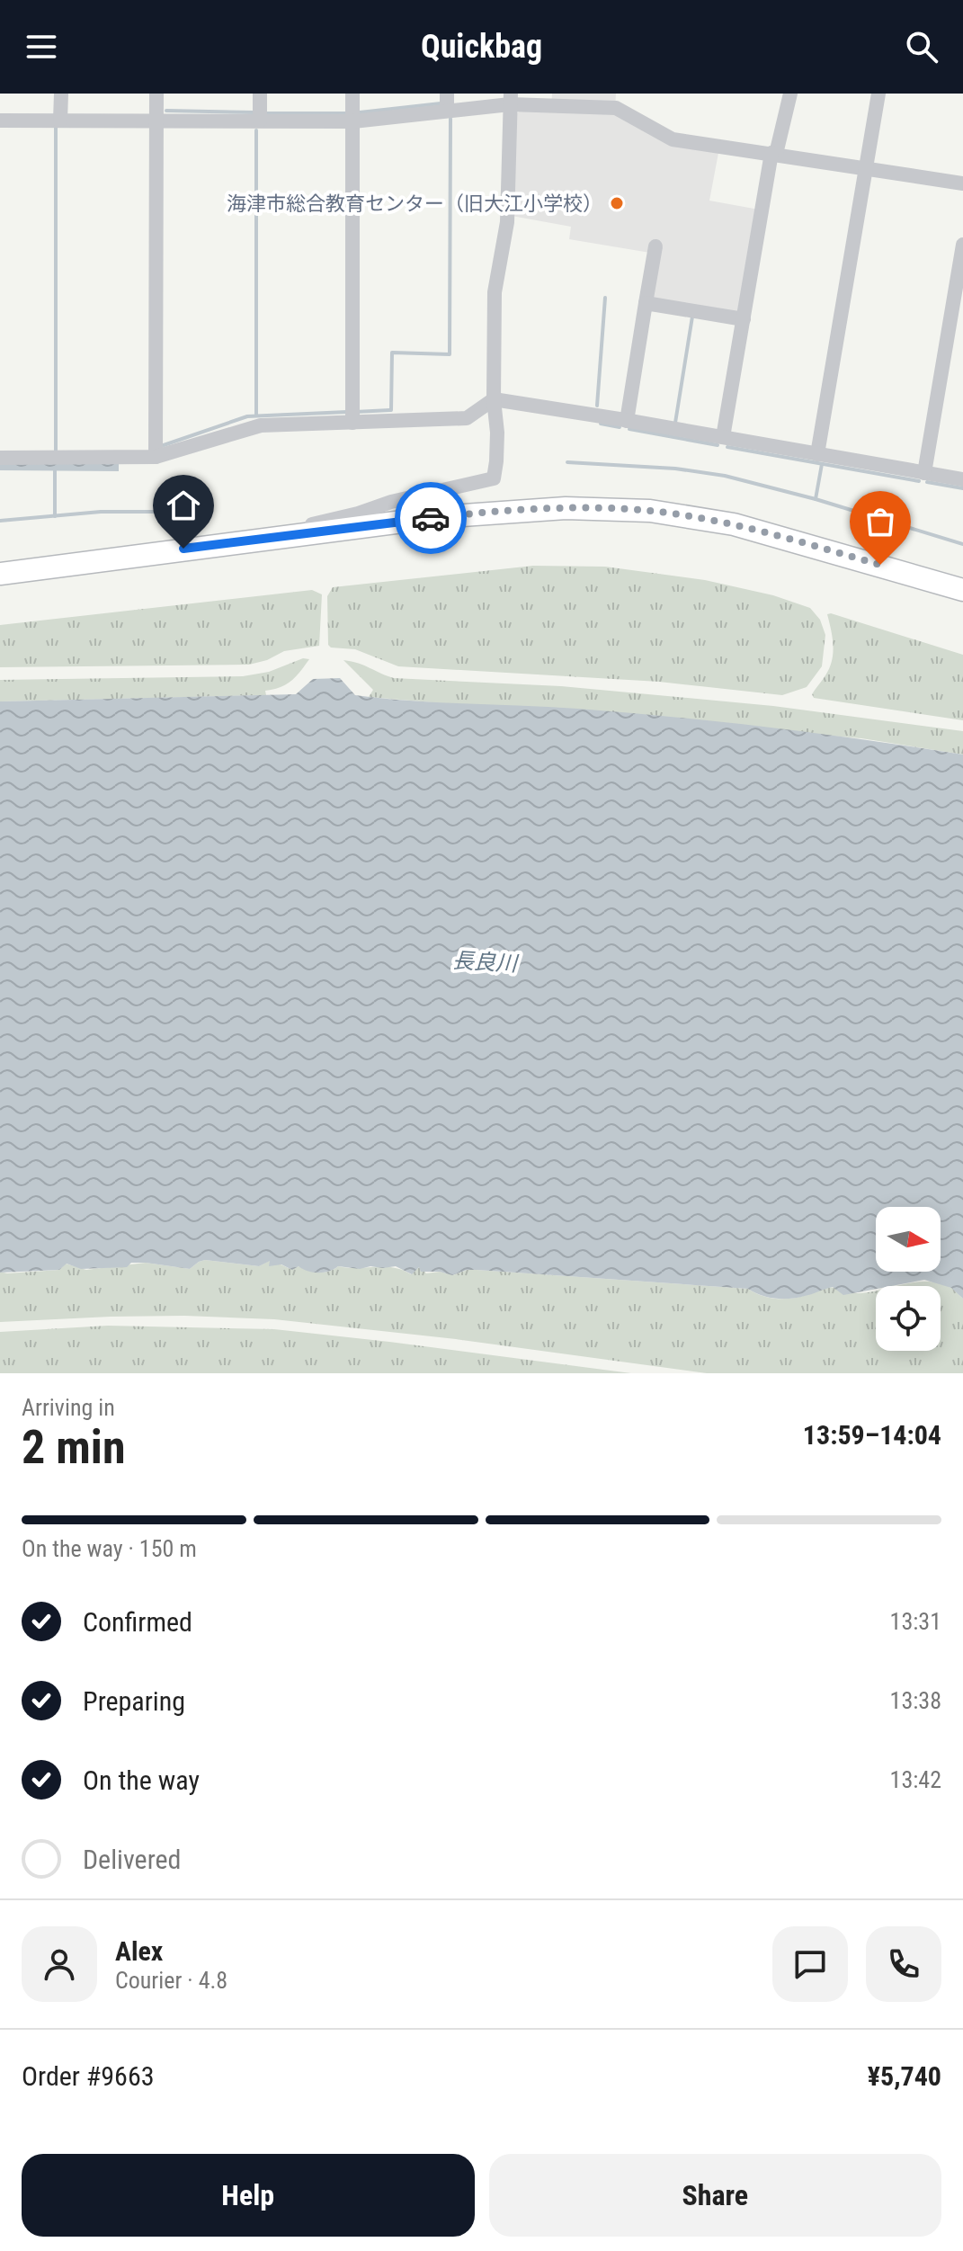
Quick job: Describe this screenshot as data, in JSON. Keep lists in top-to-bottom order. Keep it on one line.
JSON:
{"water":["長良川"],"places":["海津市総合教育センター（旧大江小学校）"],"north":"right","page":{"header":"Quickbag","heading":["2 min","Arriving in","13:59–14:04"],"panel":["Alex","Courier · 4.8","Order #9663","¥5,740"],"bar":"On the way · 150 m","list":[["Confirmed","13:31"],["Preparing","13:38"],["On the way","13:42"],"Delivered"],"buttons":["Help","Share"]}}
